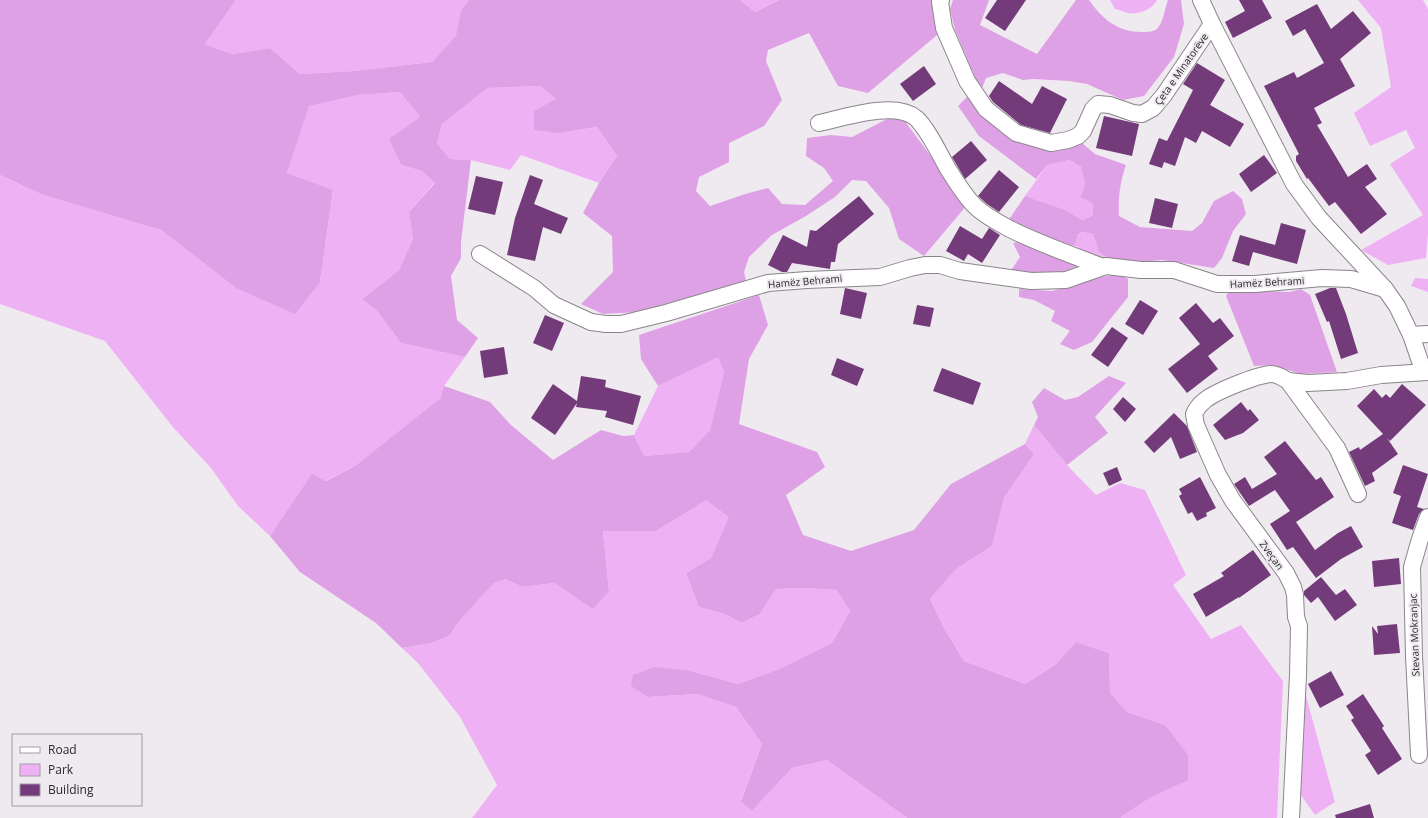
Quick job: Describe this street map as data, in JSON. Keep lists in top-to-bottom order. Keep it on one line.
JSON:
{"streets":{"street":["Çeta e Minatorëve","Hamëz Behrami","Zveçan","Stevan Mokranjac"]},"crossings":[["Çeta e Minatorëve","Hamëz Behrami"],["Çeta e Minatorëve","Zveçan"]],"legend":["Road","Park","Building"]}
